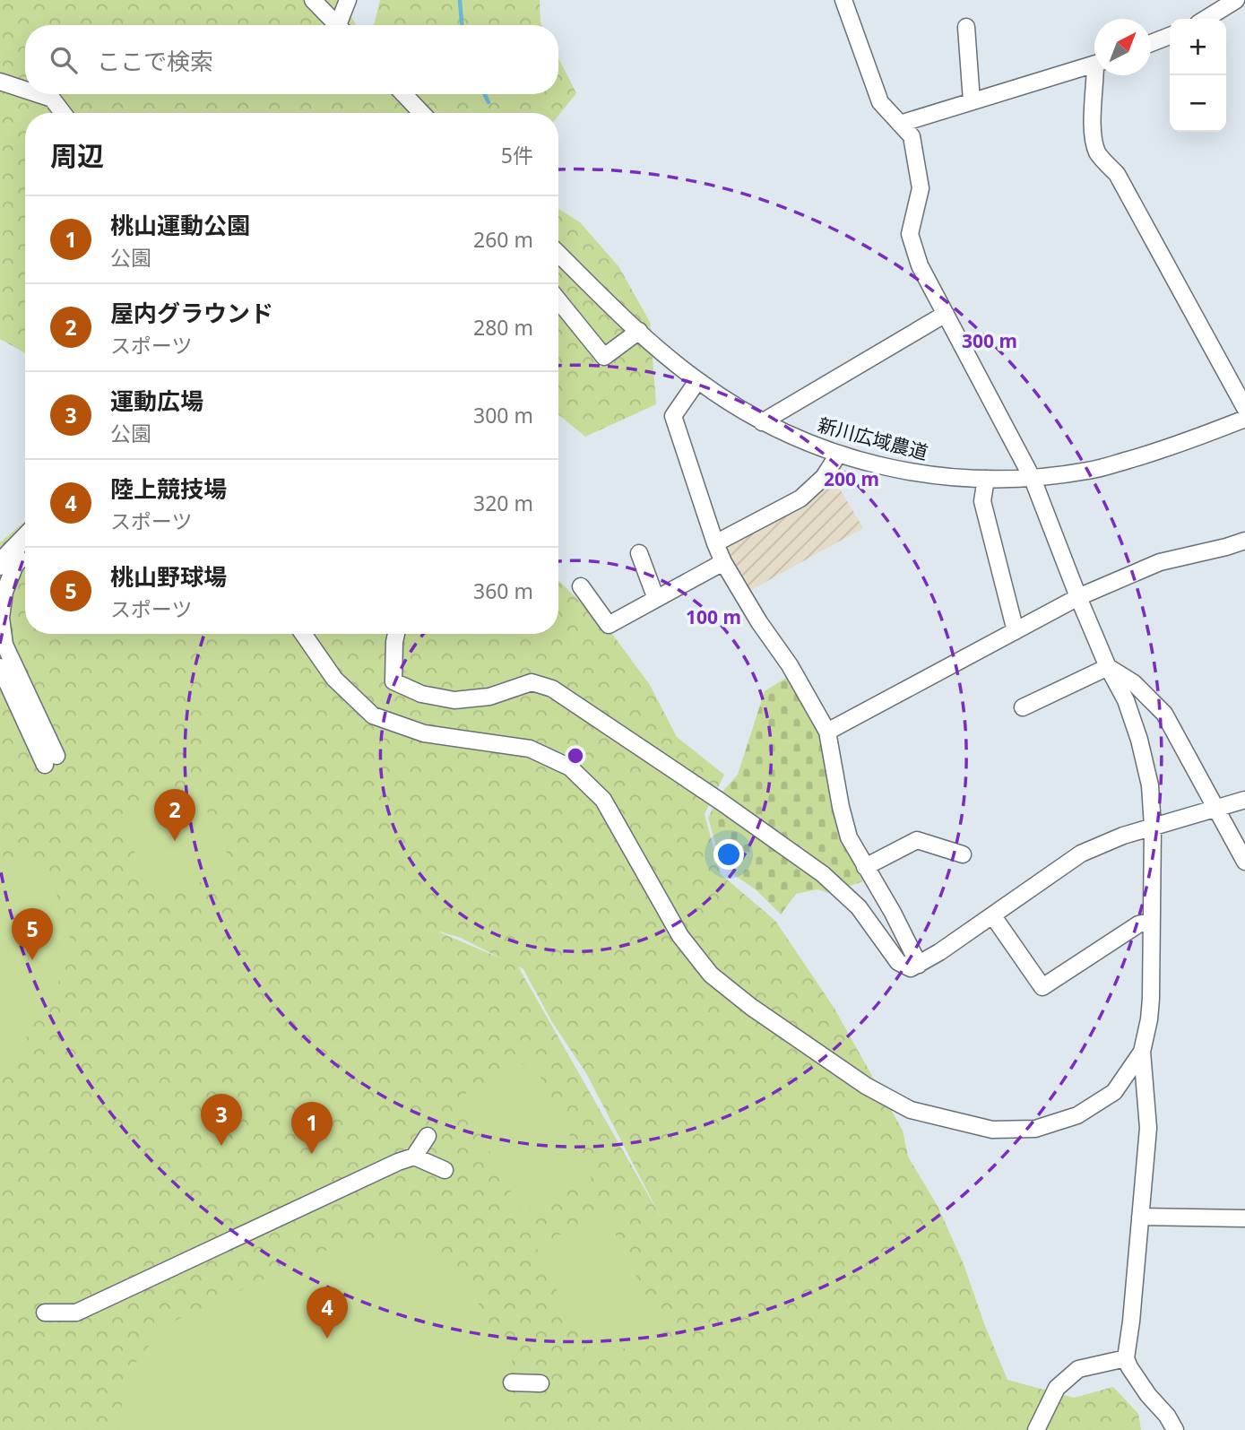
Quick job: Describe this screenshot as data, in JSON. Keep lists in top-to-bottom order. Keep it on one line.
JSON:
{"streets":{"street":["新川広域農道"]},"north":"top right","page":{"map_buttons":["+","−"],"search":"ここで検索","heading":["周辺","5件"],"list":[{"mark":"1","name":"桃山運動公園","note":"公園","value":"260 m"},{"mark":"2","name":"屋内グラウンド","note":"スポーツ","value":"280 m"},{"mark":"3","name":"運動広場","note":"公園","value":"300 m"},{"mark":"4","name":"陸上競技場","note":"スポーツ","value":"320 m"},{"mark":"5","name":"桃山野球場","note":"スポーツ","value":"360 m"}],"pins":["2","5","3","1","4"]},"rings":["300 m","200 m","100 m"]}
